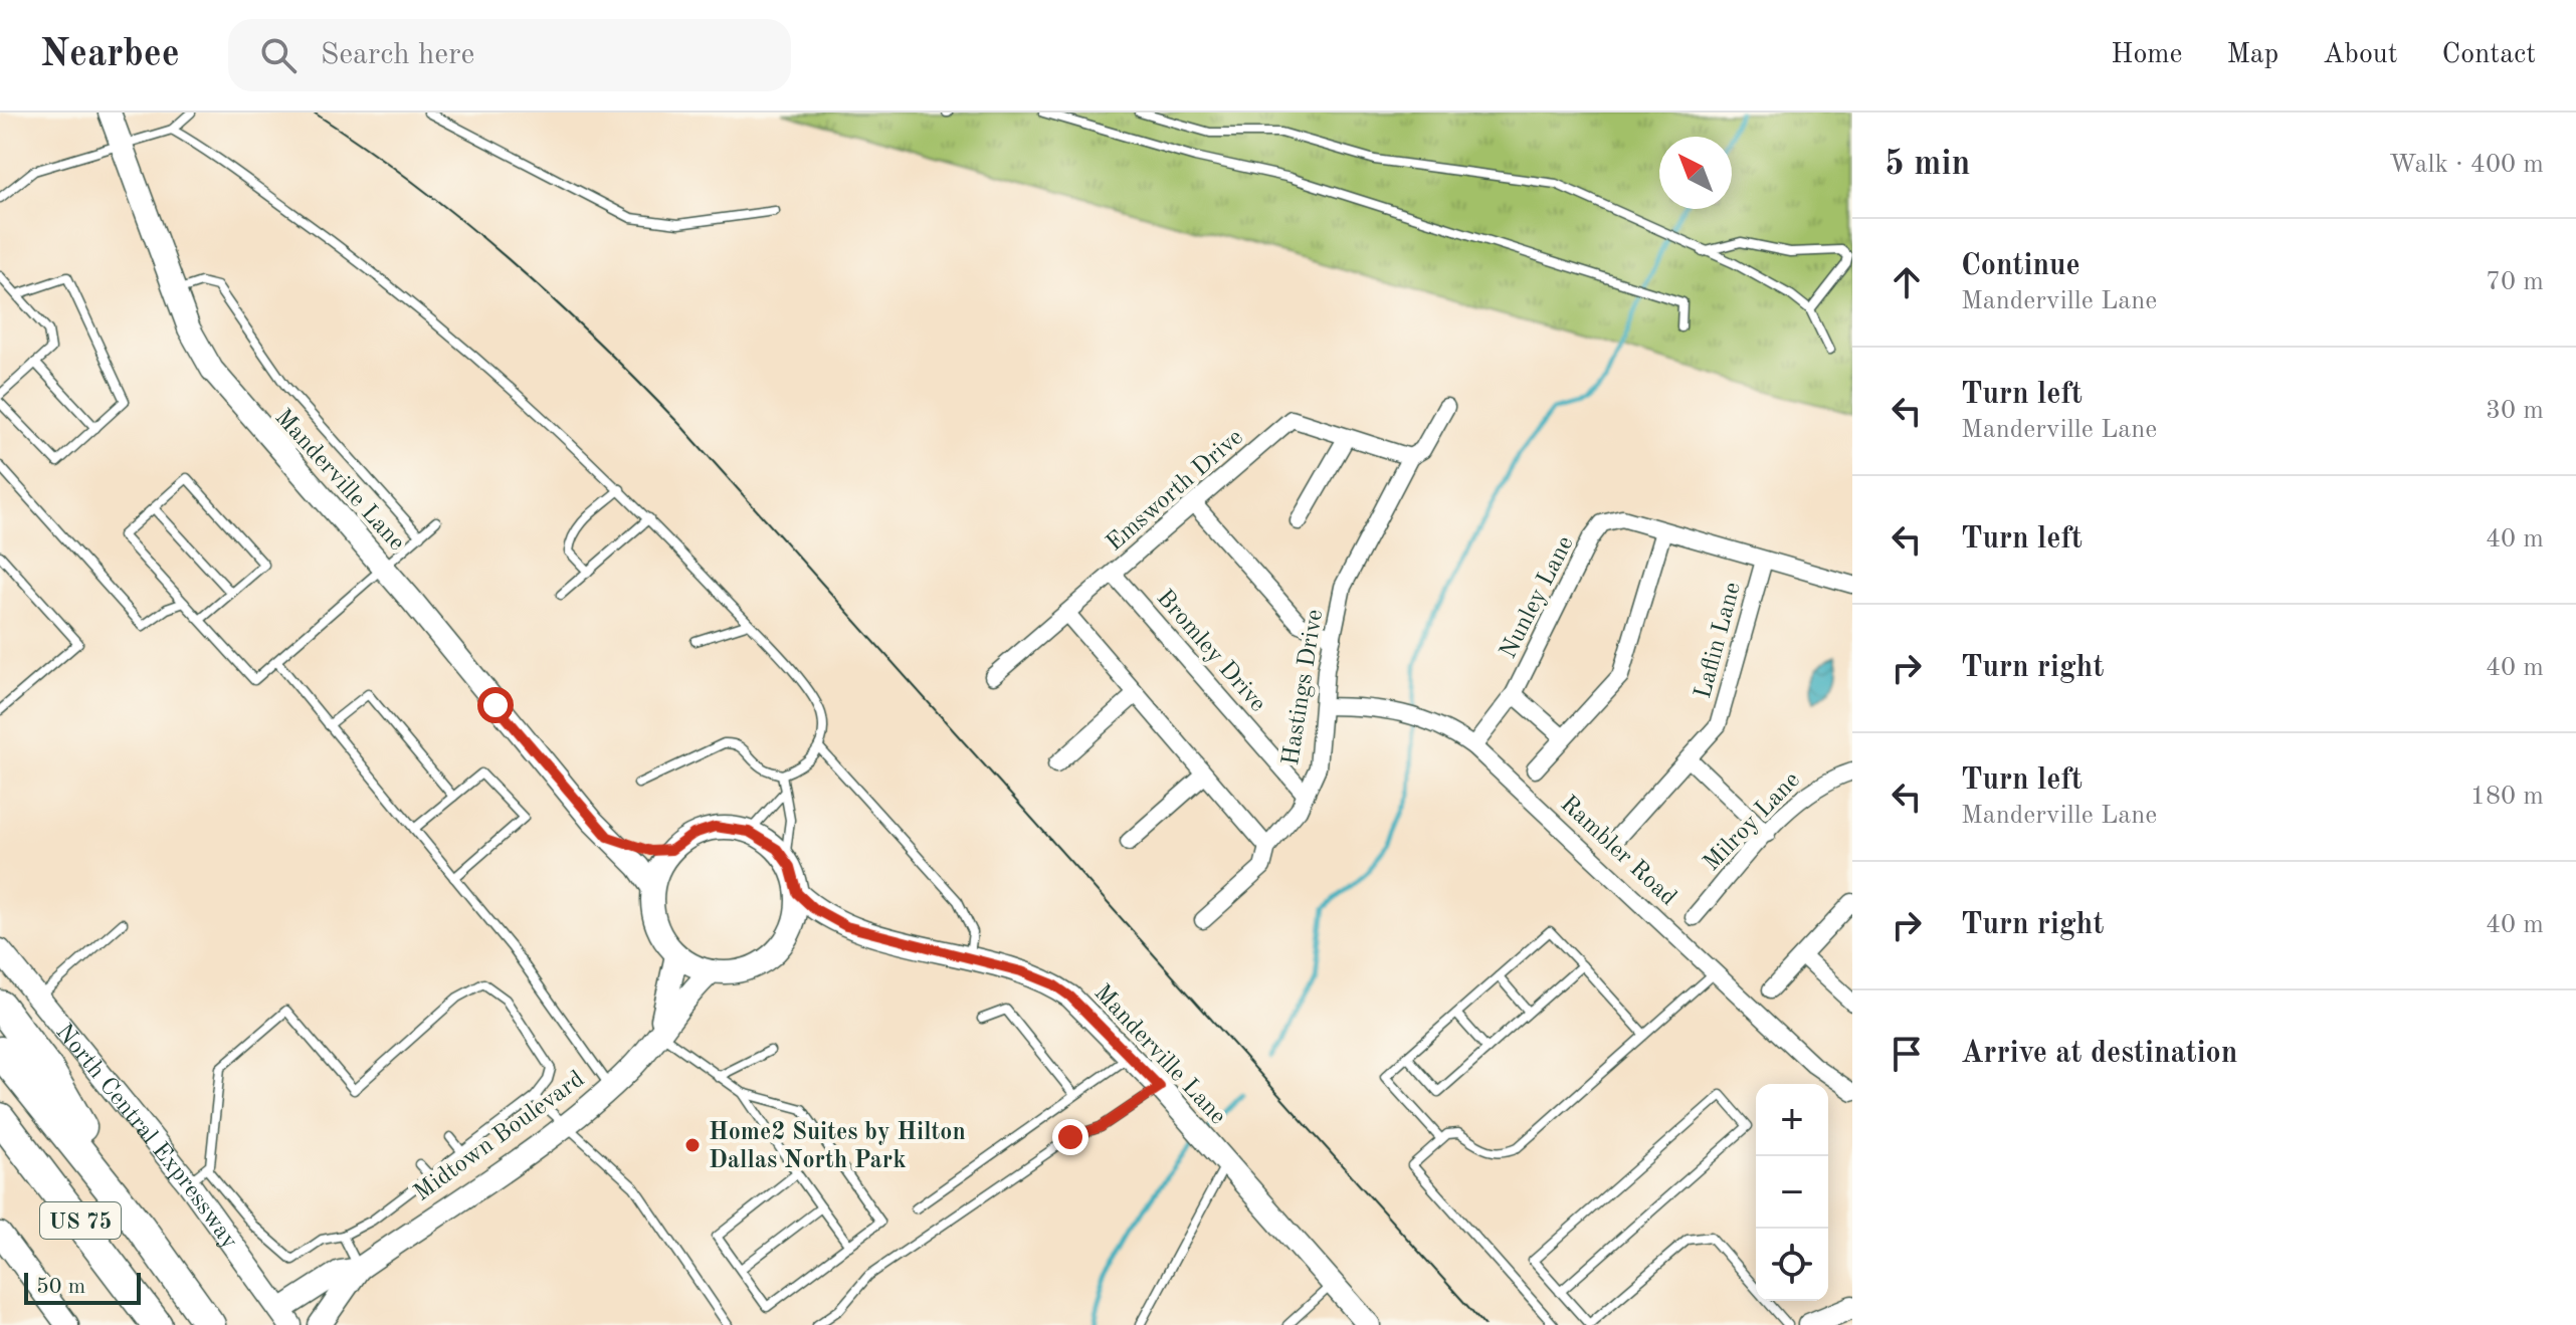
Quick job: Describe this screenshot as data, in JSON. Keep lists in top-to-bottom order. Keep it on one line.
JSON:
{"streets":{"highway":["US 75"],"street":["Manderville Lane","Emsworth Drive","Nunley Lane","Laflin Lane","Bromley Drive","Hastings Drive","Milroy Lane","Rambler Road","Midtown Boulevard","North Central Expressway"]},"crossings":[["Manderville Lane","Midtown Boulevard"],["Emsworth Drive","Bromley Drive"],["Emsworth Drive","Hastings Drive"],["Nunley Lane","Laflin Lane"],["Nunley Lane","Rambler Road"],["Bromley Drive","Hastings Drive"],["Hastings Drive","Rambler Road"],["Midtown Boulevard","North Central Expressway"]],"places":["Home2 Suites by Hilton Dallas North Park"],"scale_bar":"50 m","north":"top left","page":{"header":"Nearbee","search":"Search here","nav":["Home","Map","About","Contact"],"heading":["5 min","Walk · 400 m"],"list":[["Continue","Manderville Lane","70 m"],["Turn left","Manderville Lane","30 m"],["Turn left","40 m"],["Turn right","40 m"],["Turn left","Manderville Lane","180 m"],["Turn right","40 m"],"Arrive at destination"],"map_buttons":["+","−"],"scale":"50 m"}}
